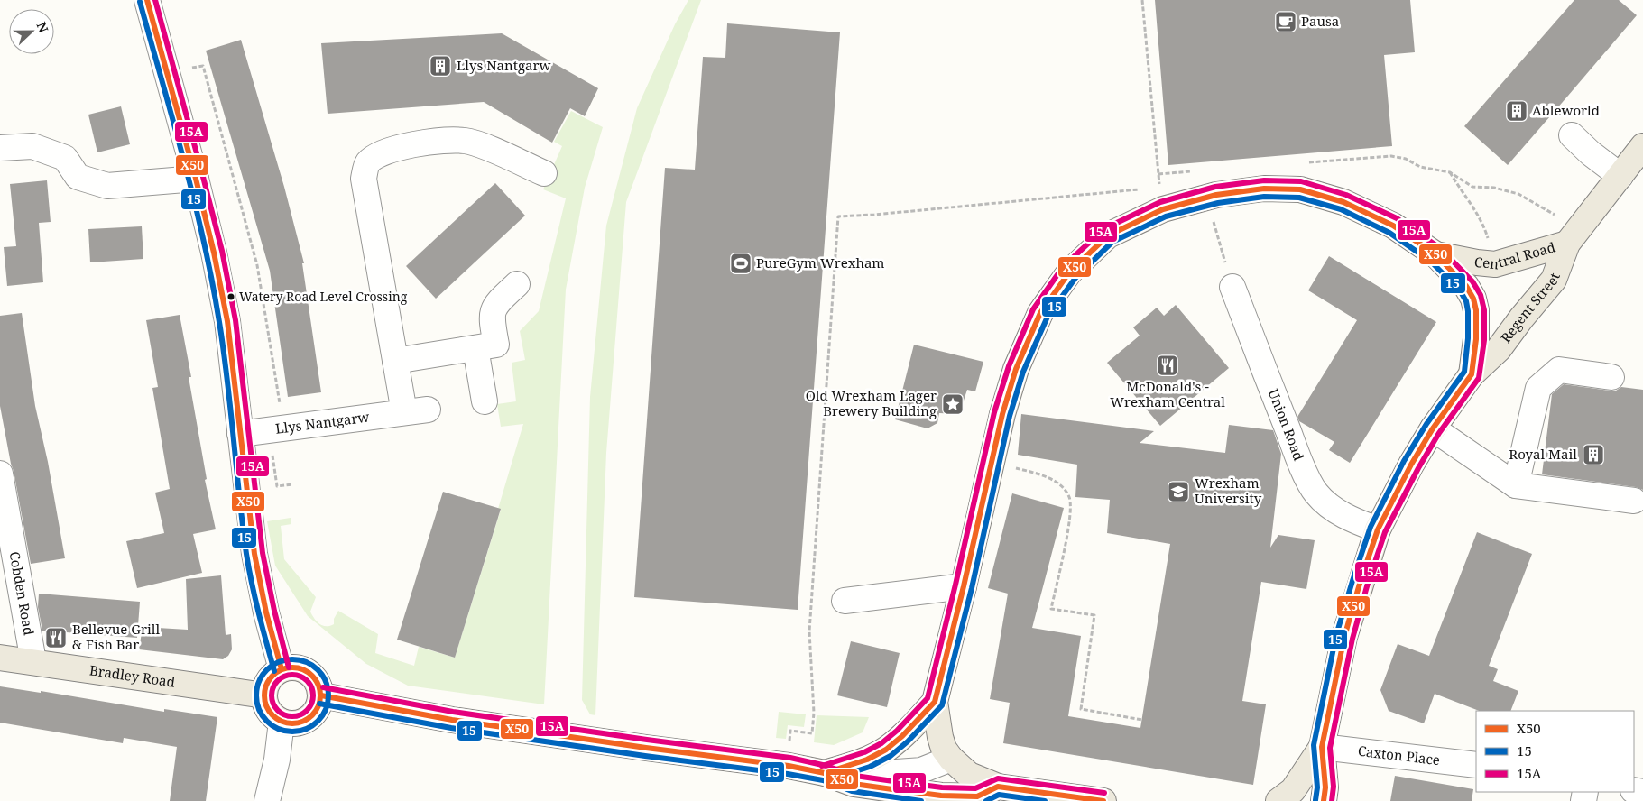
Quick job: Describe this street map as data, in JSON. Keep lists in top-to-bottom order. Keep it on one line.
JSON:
{"streets":{"main road":["Central Road","Regent Street","Bradley Road"],"street":["Llys Nantgarw","Union Road","Cobden Road","Caxton Place"]},"crossings":[["Central Road","Regent Street"],["Regent Street","Union Road"],["Regent Street","Caxton Place"],["Cobden Road","Bradley Road"]],"places":{"cafe":["Pausa"],"building":["Llys Nantgarw","Ableworld","Royal Mail"],"sports":["PureGym Wrexham"],"other":["Watery Road Level Crossing"],"restaurant":["McDonald's - Wrexham Central","Bellevue Grill & Fish Bar"],"place":["Old Wrexham Lager Brewery Building"],"school or university":["Wrexham University"]},"lines":["transit line X50","transit line 15A","transit line 15"],"legend":["X50","15","15A"],"north":"right"}
